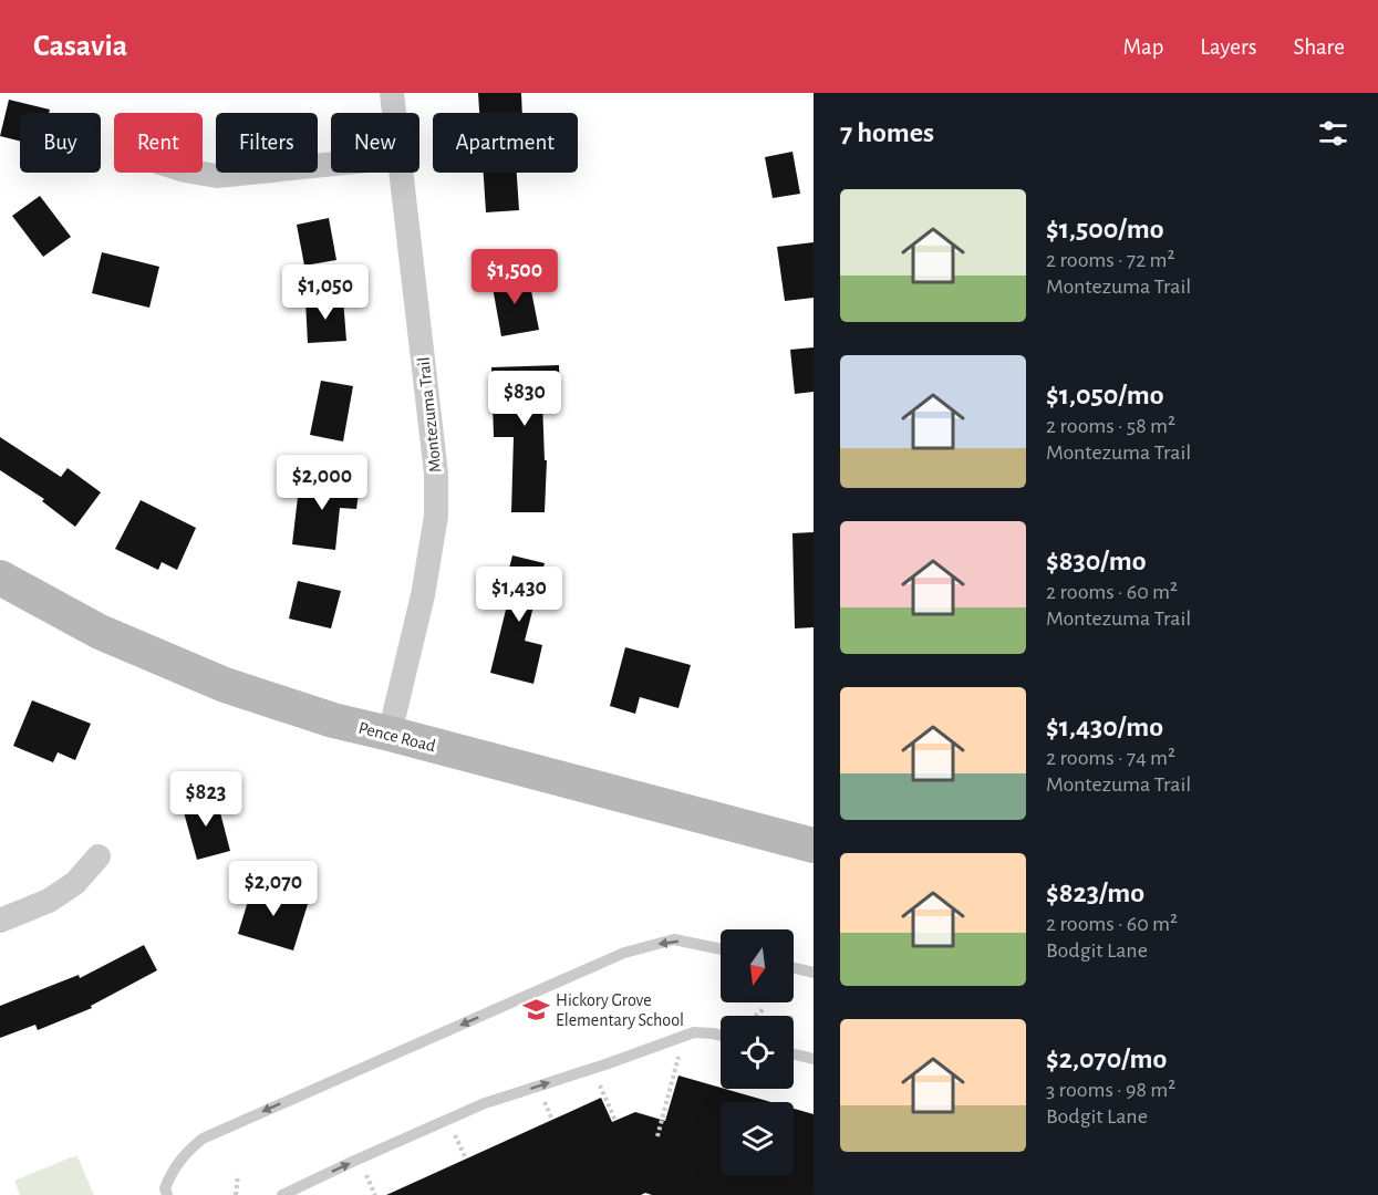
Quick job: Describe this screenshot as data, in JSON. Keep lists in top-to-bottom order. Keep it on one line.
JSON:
{"streets":{"street":["Montezuma Trail","Pence Road"]},"crossings":[["Montezuma Trail","Pence Road"]],"places":{"school or university":["Hickory Grove Elementary School"]},"north":"bottom","page":{"header":"Casavia","nav":["Map","Layers","Share"],"heading":"7 homes","chip":["Buy","Rent","Filters","New","Apartment"],"list":[{"name":"$1,500/mo","note":"2 rooms · 72 m² · Montezuma Trail"},{"name":"$1,050/mo","note":"2 rooms · 58 m² · Montezuma Trail"},{"name":"$830/mo","note":"2 rooms · 60 m² · Montezuma Trail"},{"name":"$1,430/mo","note":"2 rooms · 74 m² · Montezuma Trail"},{"name":"$823/mo","note":"2 rooms · 60 m² · Bodgit Lane"},{"name":"$2,070/mo","note":"3 rooms · 98 m² · Bodgit Lane"}],"price":["$1,500","$1,050","$830","$2,000","$1,430","$823","$2,070"]}}
